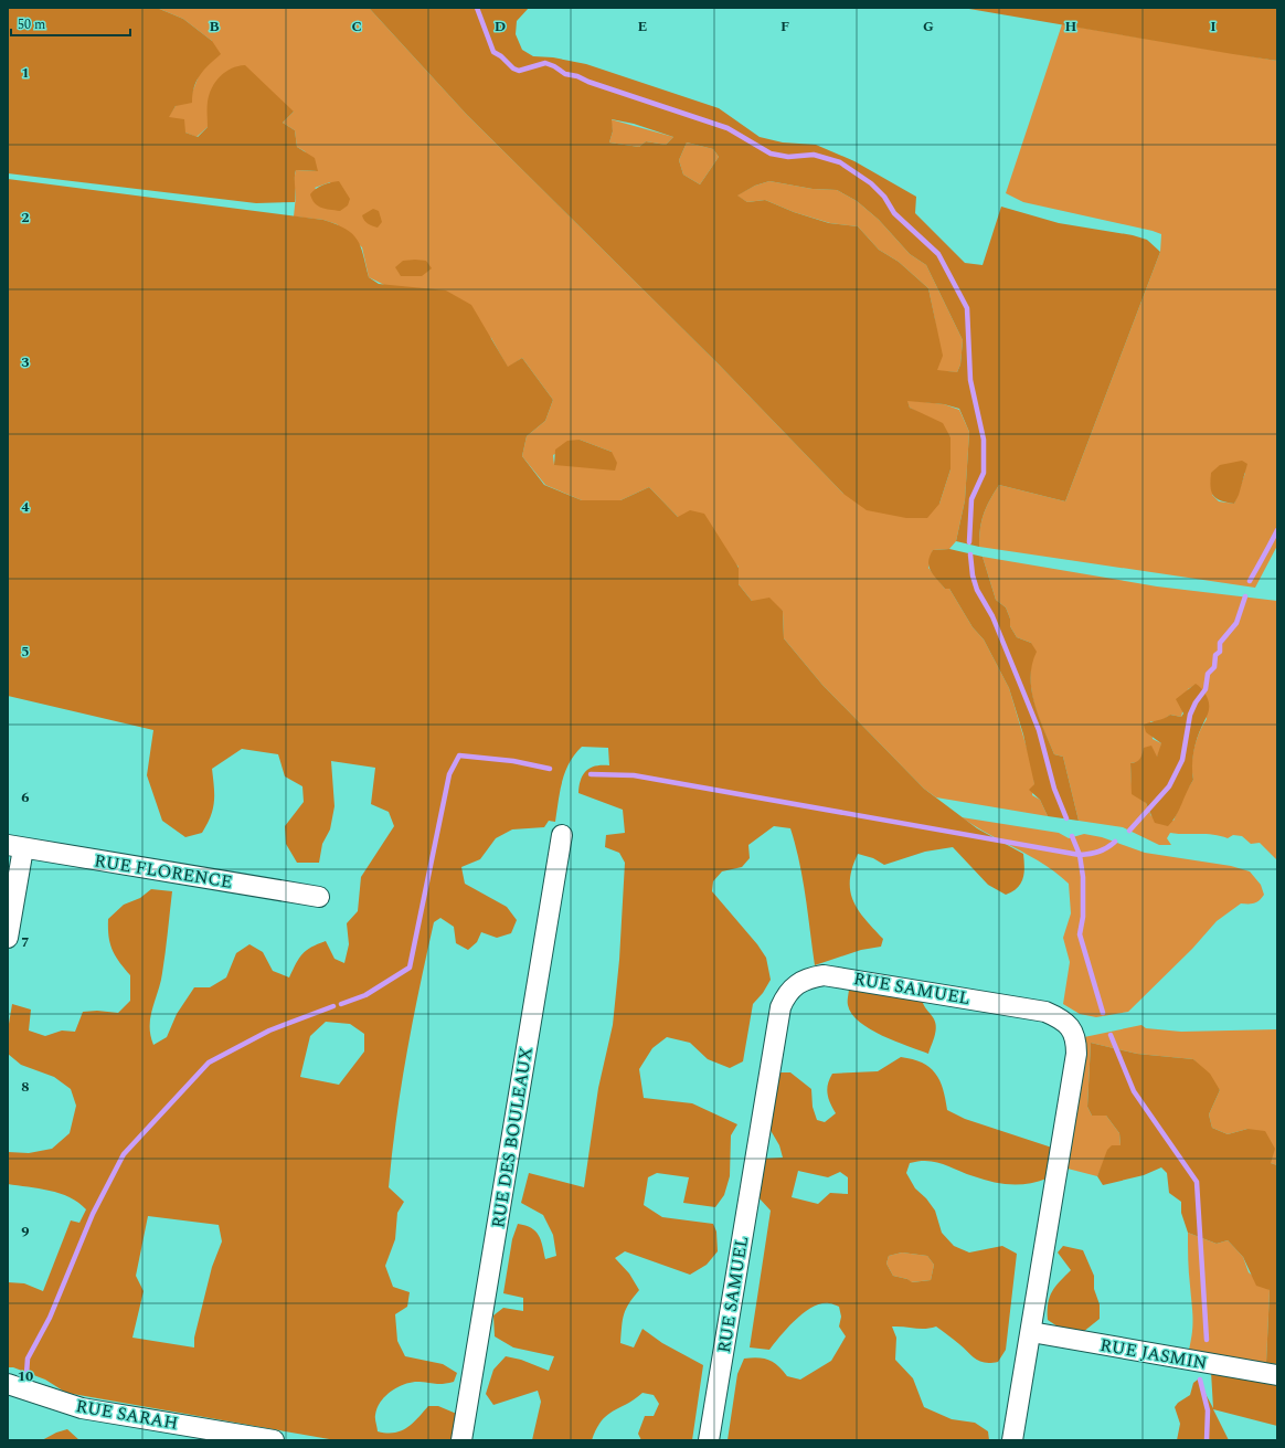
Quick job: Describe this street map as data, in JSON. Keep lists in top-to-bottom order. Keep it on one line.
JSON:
{"streets":{"street":["RUE FLORENCE","RUE SAMUEL","RUE DES BOULEAUX","RUE JASMIN","RUE SARAH"]},"crossings":[["RUE SAMUEL","RUE JASMIN"]],"scale_bar":"50 m","grid":{"columns":["B","C","D","E","F","G","H","I"],"rows":["1","2","3","4","5","6","7","8","9","10"]}}
